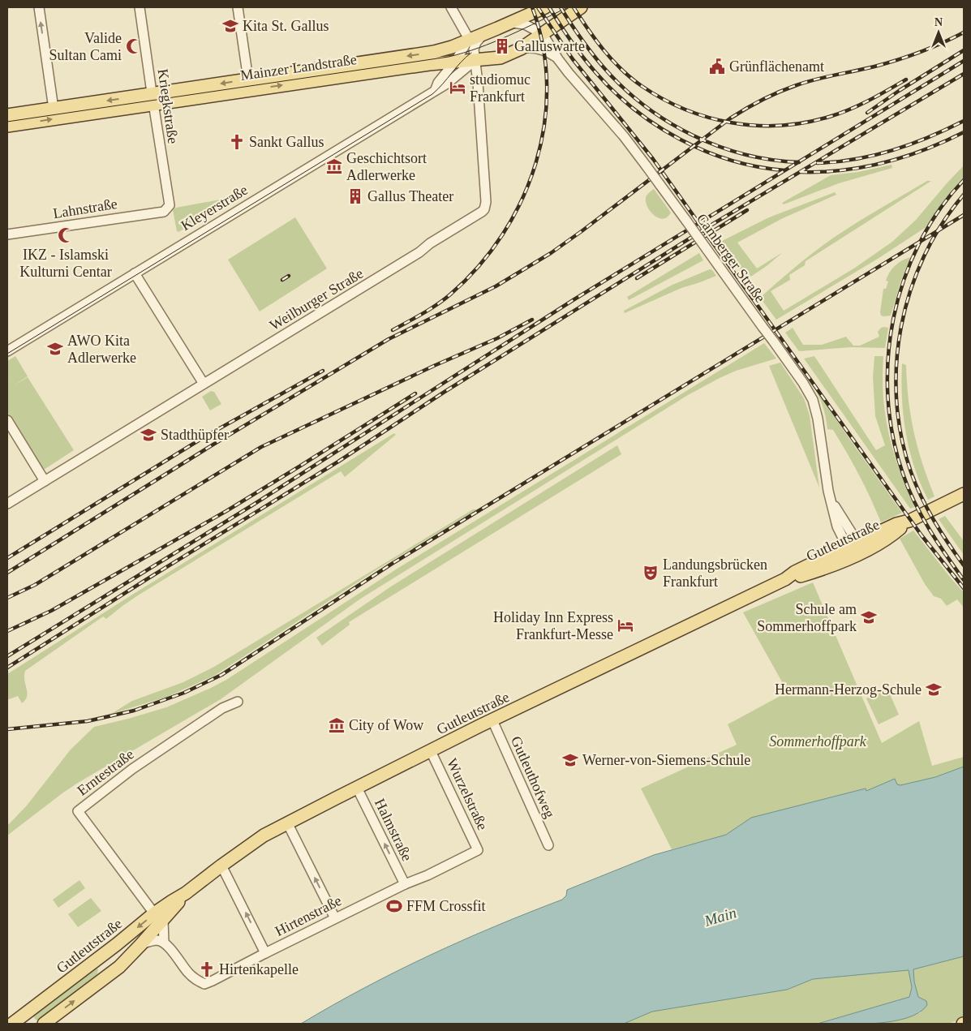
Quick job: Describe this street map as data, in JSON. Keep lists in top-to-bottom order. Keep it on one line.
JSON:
{"streets":{"main road":["Mainzer Landstraße","Gutleutstraße"],"street":["Kriegkstraße","Kleyerstraße","Lahnstraße","Camberger Straße","Weilburger Straße","Erntestraße","Gutleuthofweg","Wurzelstraße","Halmstraße","Hirtenstraße"]},"crossings":[["Mainzer Landstraße","Kriegkstraße"],["Mainzer Landstraße","Kleyerstraße"],["Mainzer Landstraße","Camberger Straße"],["Mainzer Landstraße","Weilburger Straße"],["Kriegkstraße","Lahnstraße"],["Kleyerstraße","Weilburger Straße"],["Camberger Straße","Gutleutstraße"],["Gutleutstraße","Erntestraße"],["Gutleutstraße","Gutleuthofweg"],["Gutleutstraße","Wurzelstraße"],["Gutleutstraße","Halmstraße"],["Wurzelstraße","Hirtenstraße"],["Halmstraße","Hirtenstraße"]],"water":["Main"],"parks":["Sommerhoffpark"],"places":{"school or university":["Kita St. Gallus","AWO Kita Adlerwerke","Stadthüpfer","Schule am Sommerhoffpark","Hermann-Herzog-Schule","Werner-von-Siemens-Schule"],"mosque":["Valide Sultan Cami","IKZ - Islamski Kulturni Centar"],"building":["Galluswarte","Gallus Theater"],"public building":["Grünflächenamt"],"hotel":["studiomuc Frankfurt","Holiday Inn Express Frankfurt-Messe"],"church":["Sankt Gallus","Hirtenkapelle"],"museum":["Geschichtsort Adlerwerke","City of Wow"],"theatre":["Landungsbrücken Frankfurt"],"sports":["FFM Crossfit"]},"north":"top"}
